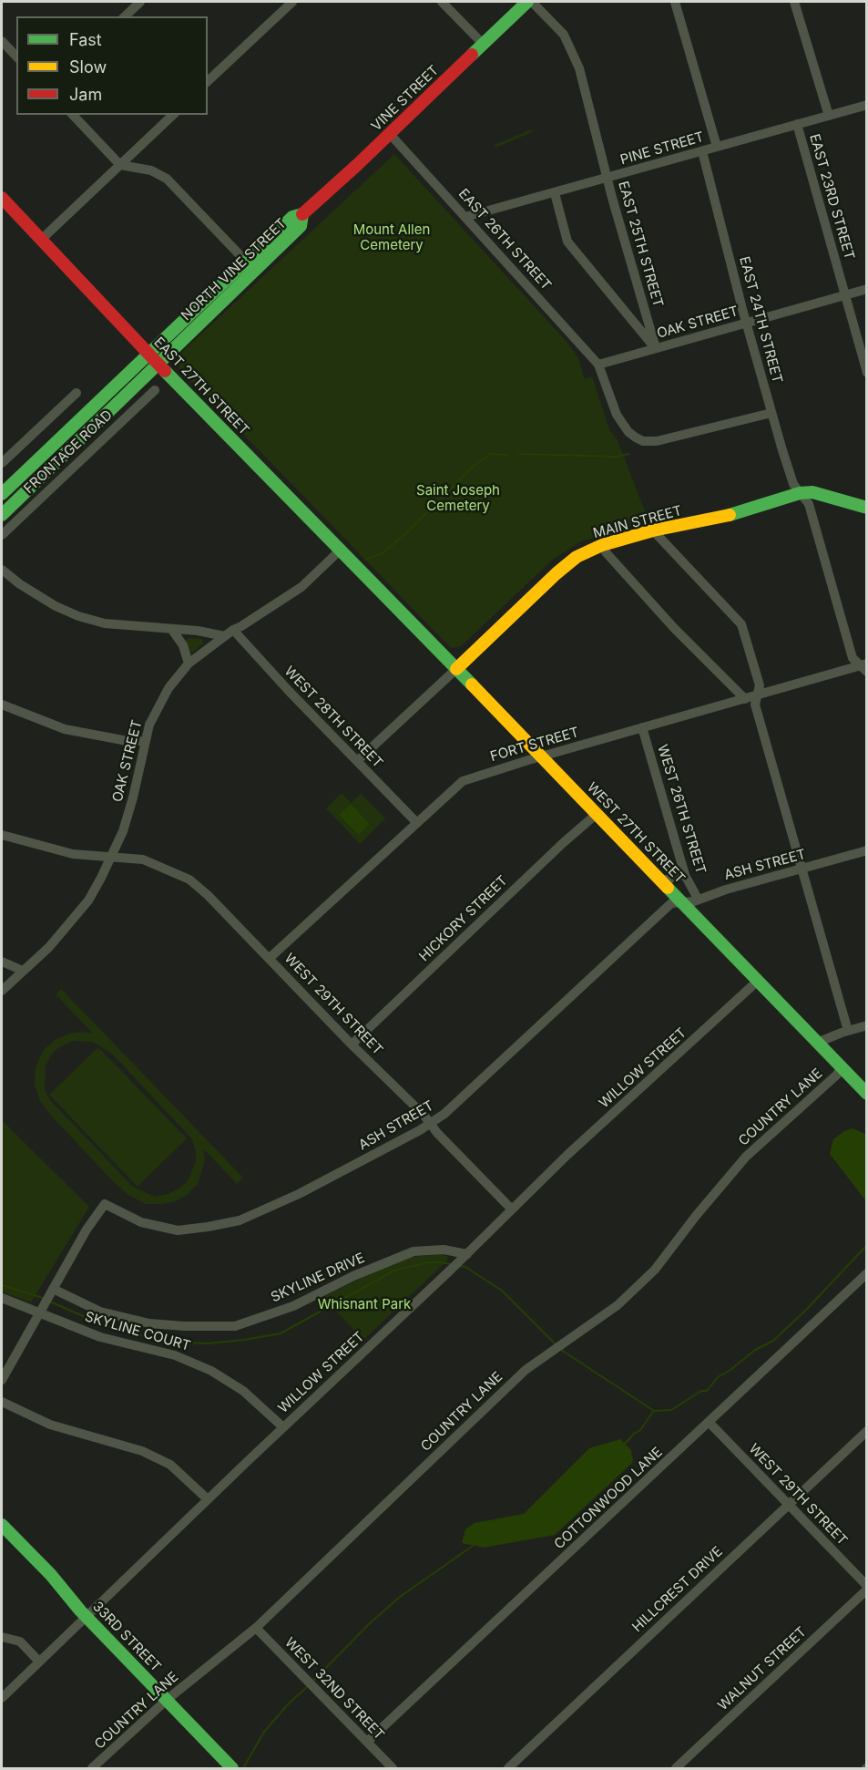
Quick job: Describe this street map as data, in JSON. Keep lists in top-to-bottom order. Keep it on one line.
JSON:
{"streets":{"main road":["VINE STREET","NORTH VINE STREET","EAST 27TH STREET","MAIN STREET","WEST 27TH STREET","33RD STREET"],"street":["PINE STREET","EAST 23RD STREET","EAST 26TH STREET","EAST 25TH STREET","EAST 24TH STREET","OAK STREET","FRONTAGE ROAD","WEST 28TH STREET","FORT STREET","WEST 26TH STREET","ASH STREET","HICKORY STREET","WEST 29TH STREET","WILLOW STREET","COUNTRY LANE","SKYLINE DRIVE","SKYLINE COURT","COTTONWOOD LANE","HILLCREST DRIVE","WALNUT STREET","WEST 32ND STREET"]},"crossings":[["VINE STREET","EAST 26TH STREET"],["VINE STREET","NORTH VINE STREET"],["PINE STREET","EAST 23RD STREET"],["PINE STREET","EAST 26TH STREET"],["PINE STREET","EAST 25TH STREET"],["PINE STREET","EAST 24TH STREET"],["EAST 23RD STREET","OAK STREET"],["EAST 26TH STREET","OAK STREET"],["EAST 25TH STREET","OAK STREET"],["NORTH VINE STREET","EAST 27TH STREET"],["EAST 24TH STREET","OAK STREET"],["EAST 24TH STREET","MAIN STREET"],["EAST 24TH STREET","FORT STREET"],["OAK STREET","EAST 27TH STREET"],["OAK STREET","WEST 28TH STREET"],["OAK STREET","WEST 29TH STREET"],["EAST 27TH STREET","WEST 27TH STREET"],["MAIN STREET","WEST 27TH STREET"],["WEST 28TH STREET","FORT STREET"],["FORT STREET","WEST 26TH STREET"],["FORT STREET","WEST 27TH STREET"],["FORT STREET","WEST 29TH STREET"],["WEST 26TH STREET","ASH STREET"],["WEST 27TH STREET","ASH STREET"],["WEST 27TH STREET","HICKORY STREET"],["WEST 27TH STREET","WILLOW STREET"],["WEST 27TH STREET","COUNTRY LANE"],["ASH STREET","WEST 29TH STREET"],["ASH STREET","SKYLINE DRIVE"],["ASH STREET","SKYLINE COURT"],["HICKORY STREET","WEST 29TH STREET"],["WEST 29TH STREET","WILLOW STREET"],["WEST 29TH STREET","COTTONWOOD LANE"],["WEST 29TH STREET","HILLCREST DRIVE"],["WEST 29TH STREET","WALNUT STREET"],["WILLOW STREET","SKYLINE DRIVE"],["WILLOW STREET","SKYLINE COURT"],["WILLOW STREET","33RD STREET"],["COUNTRY LANE","33RD STREET"],["COUNTRY LANE","WEST 32ND STREET"],["COTTONWOOD LANE","WEST 32ND STREET"]],"parks":["Mount Allen Cemetery","Saint Joseph Cemetery","Whisnant Park"],"legend":["Fast","Slow","Jam"]}
